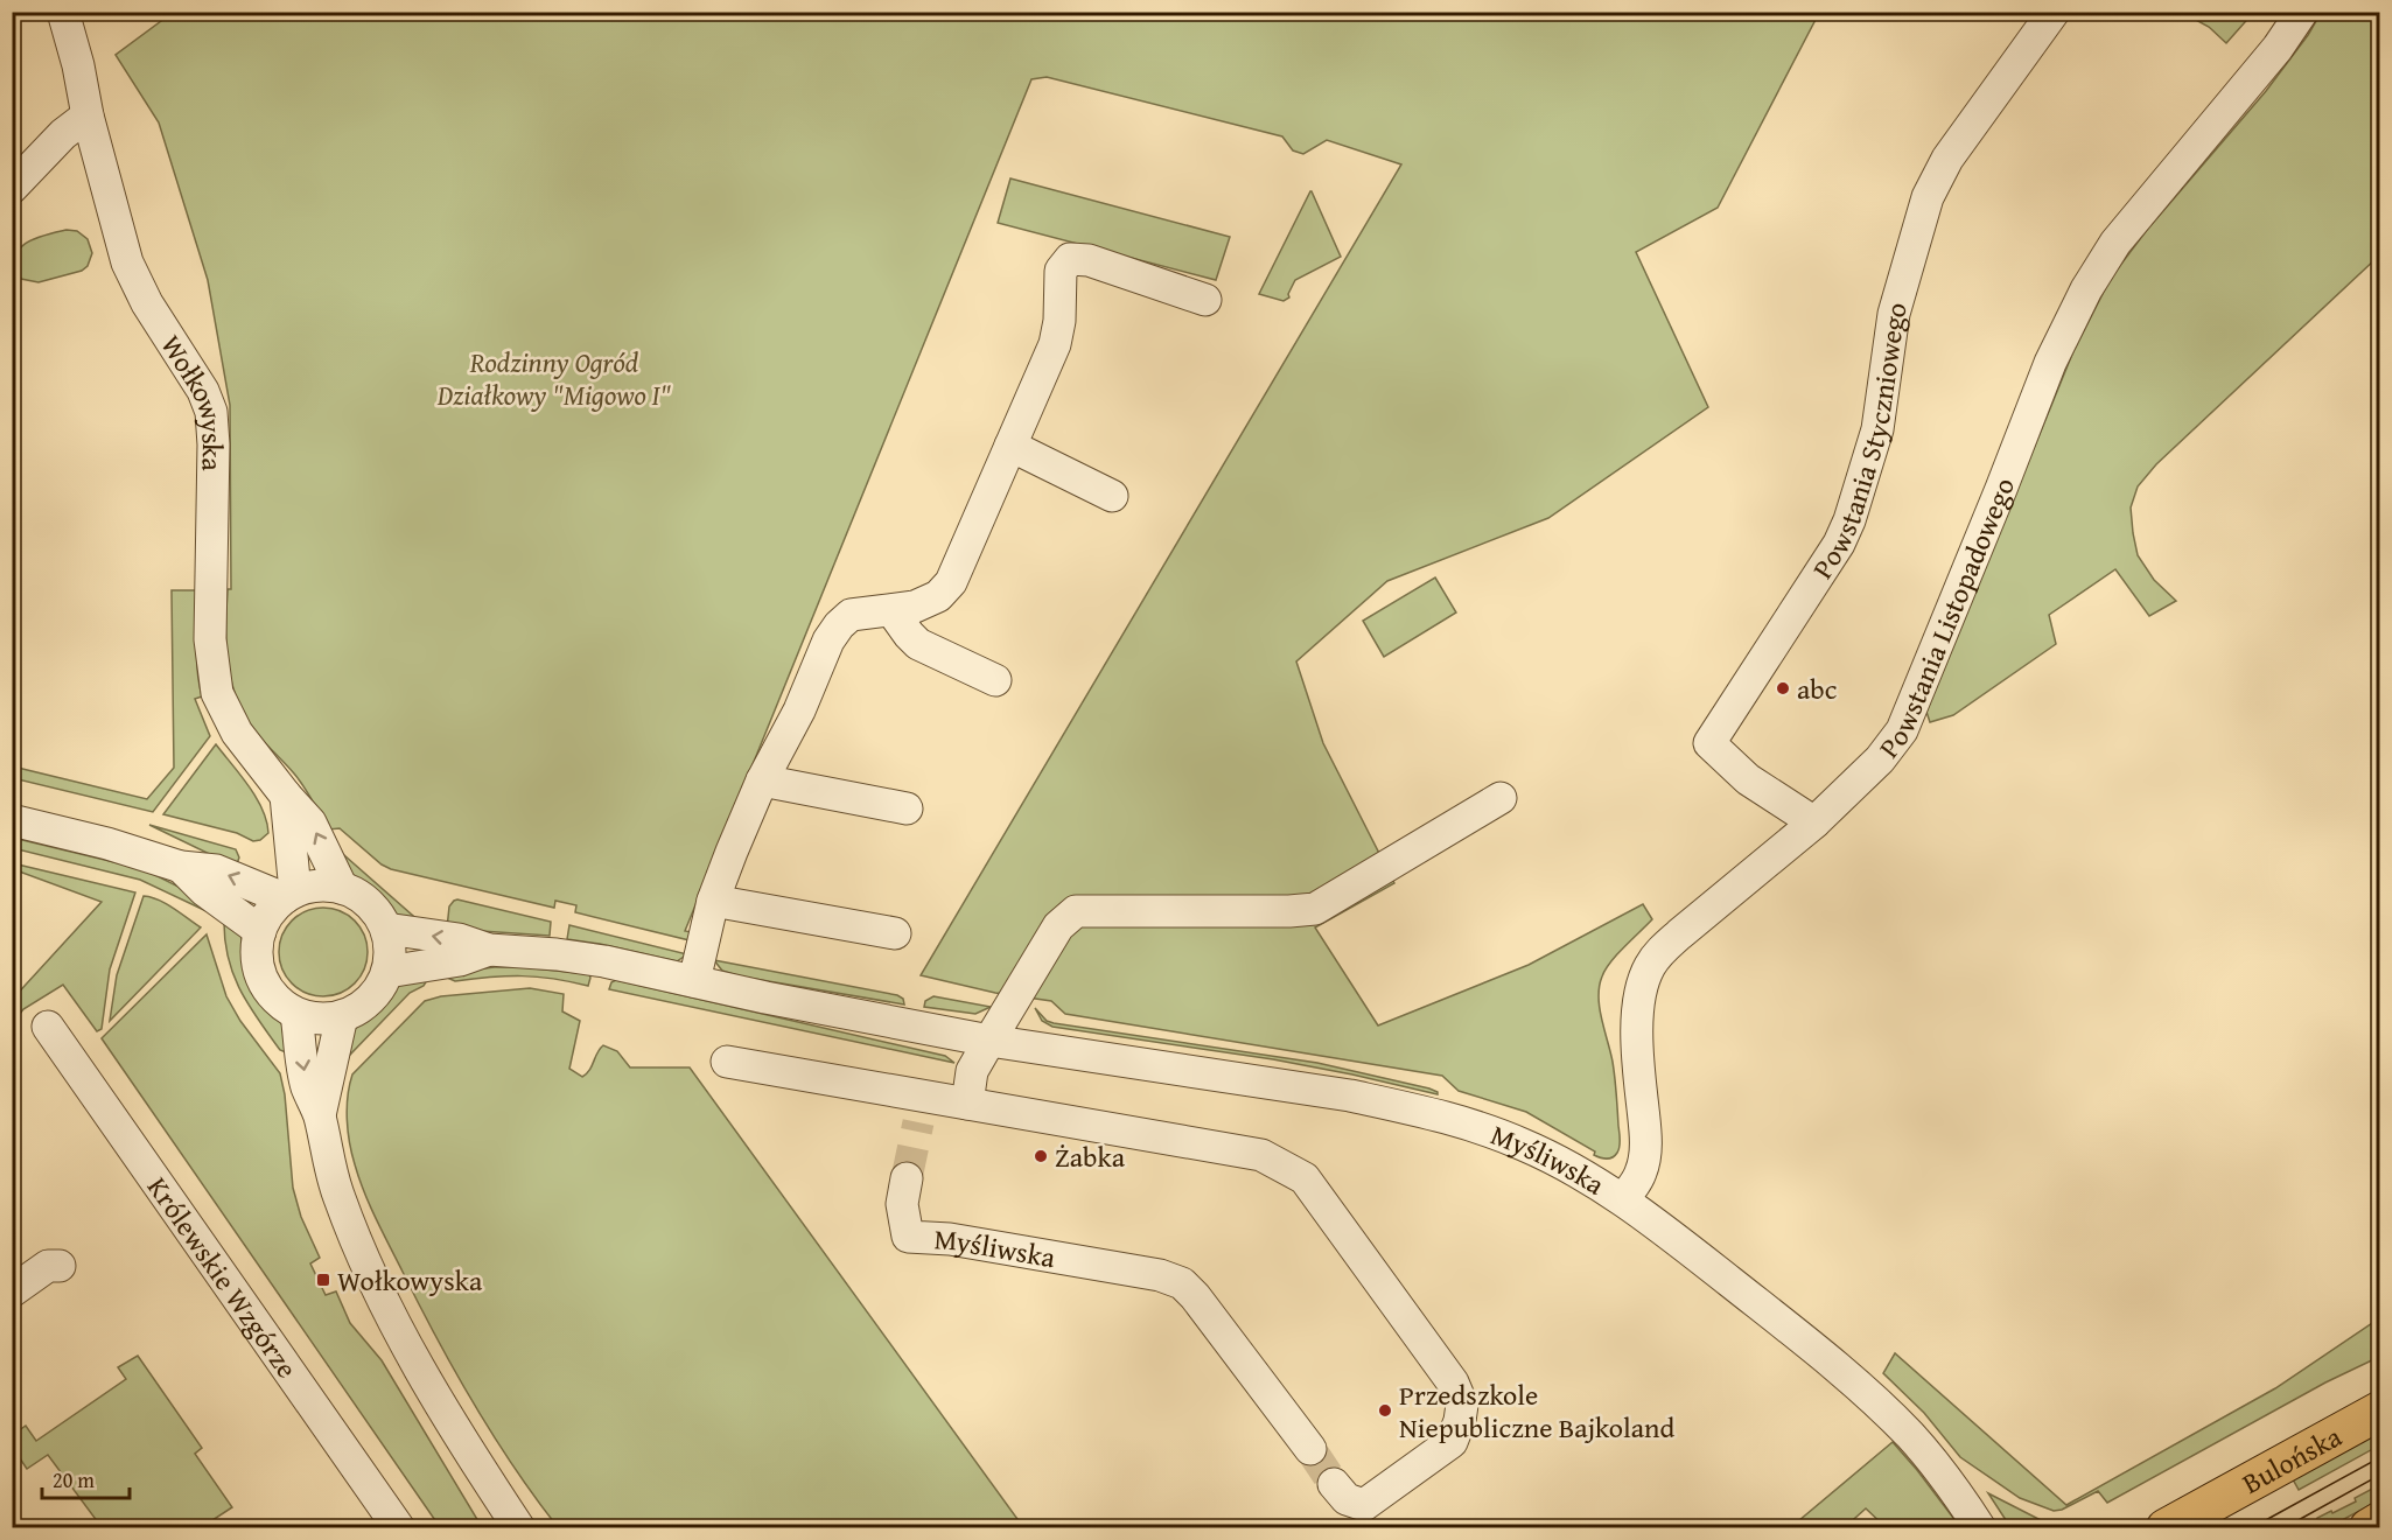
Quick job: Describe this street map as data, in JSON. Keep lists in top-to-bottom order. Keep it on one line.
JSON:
{"streets":{"main road":["Bulońska"],"street":["Wołkowyska","Powstania Styczniowego","Powstania Listopadowego","Myśliwska","Królewskie Wzgórze"]},"crossings":[["Wołkowyska","Myśliwska"],["Powstania Styczniowego","Powstania Listopadowego"],["Powstania Listopadowego","Myśliwska"]],"parks":["Rodzinny Ogród Działkowy \"Migowo I\""],"places":{"other":["abc","Żabka","Przedszkole Niepubliczne Bajkoland"],"transit":["Wołkowyska"]},"scale_bar":"20 m"}
